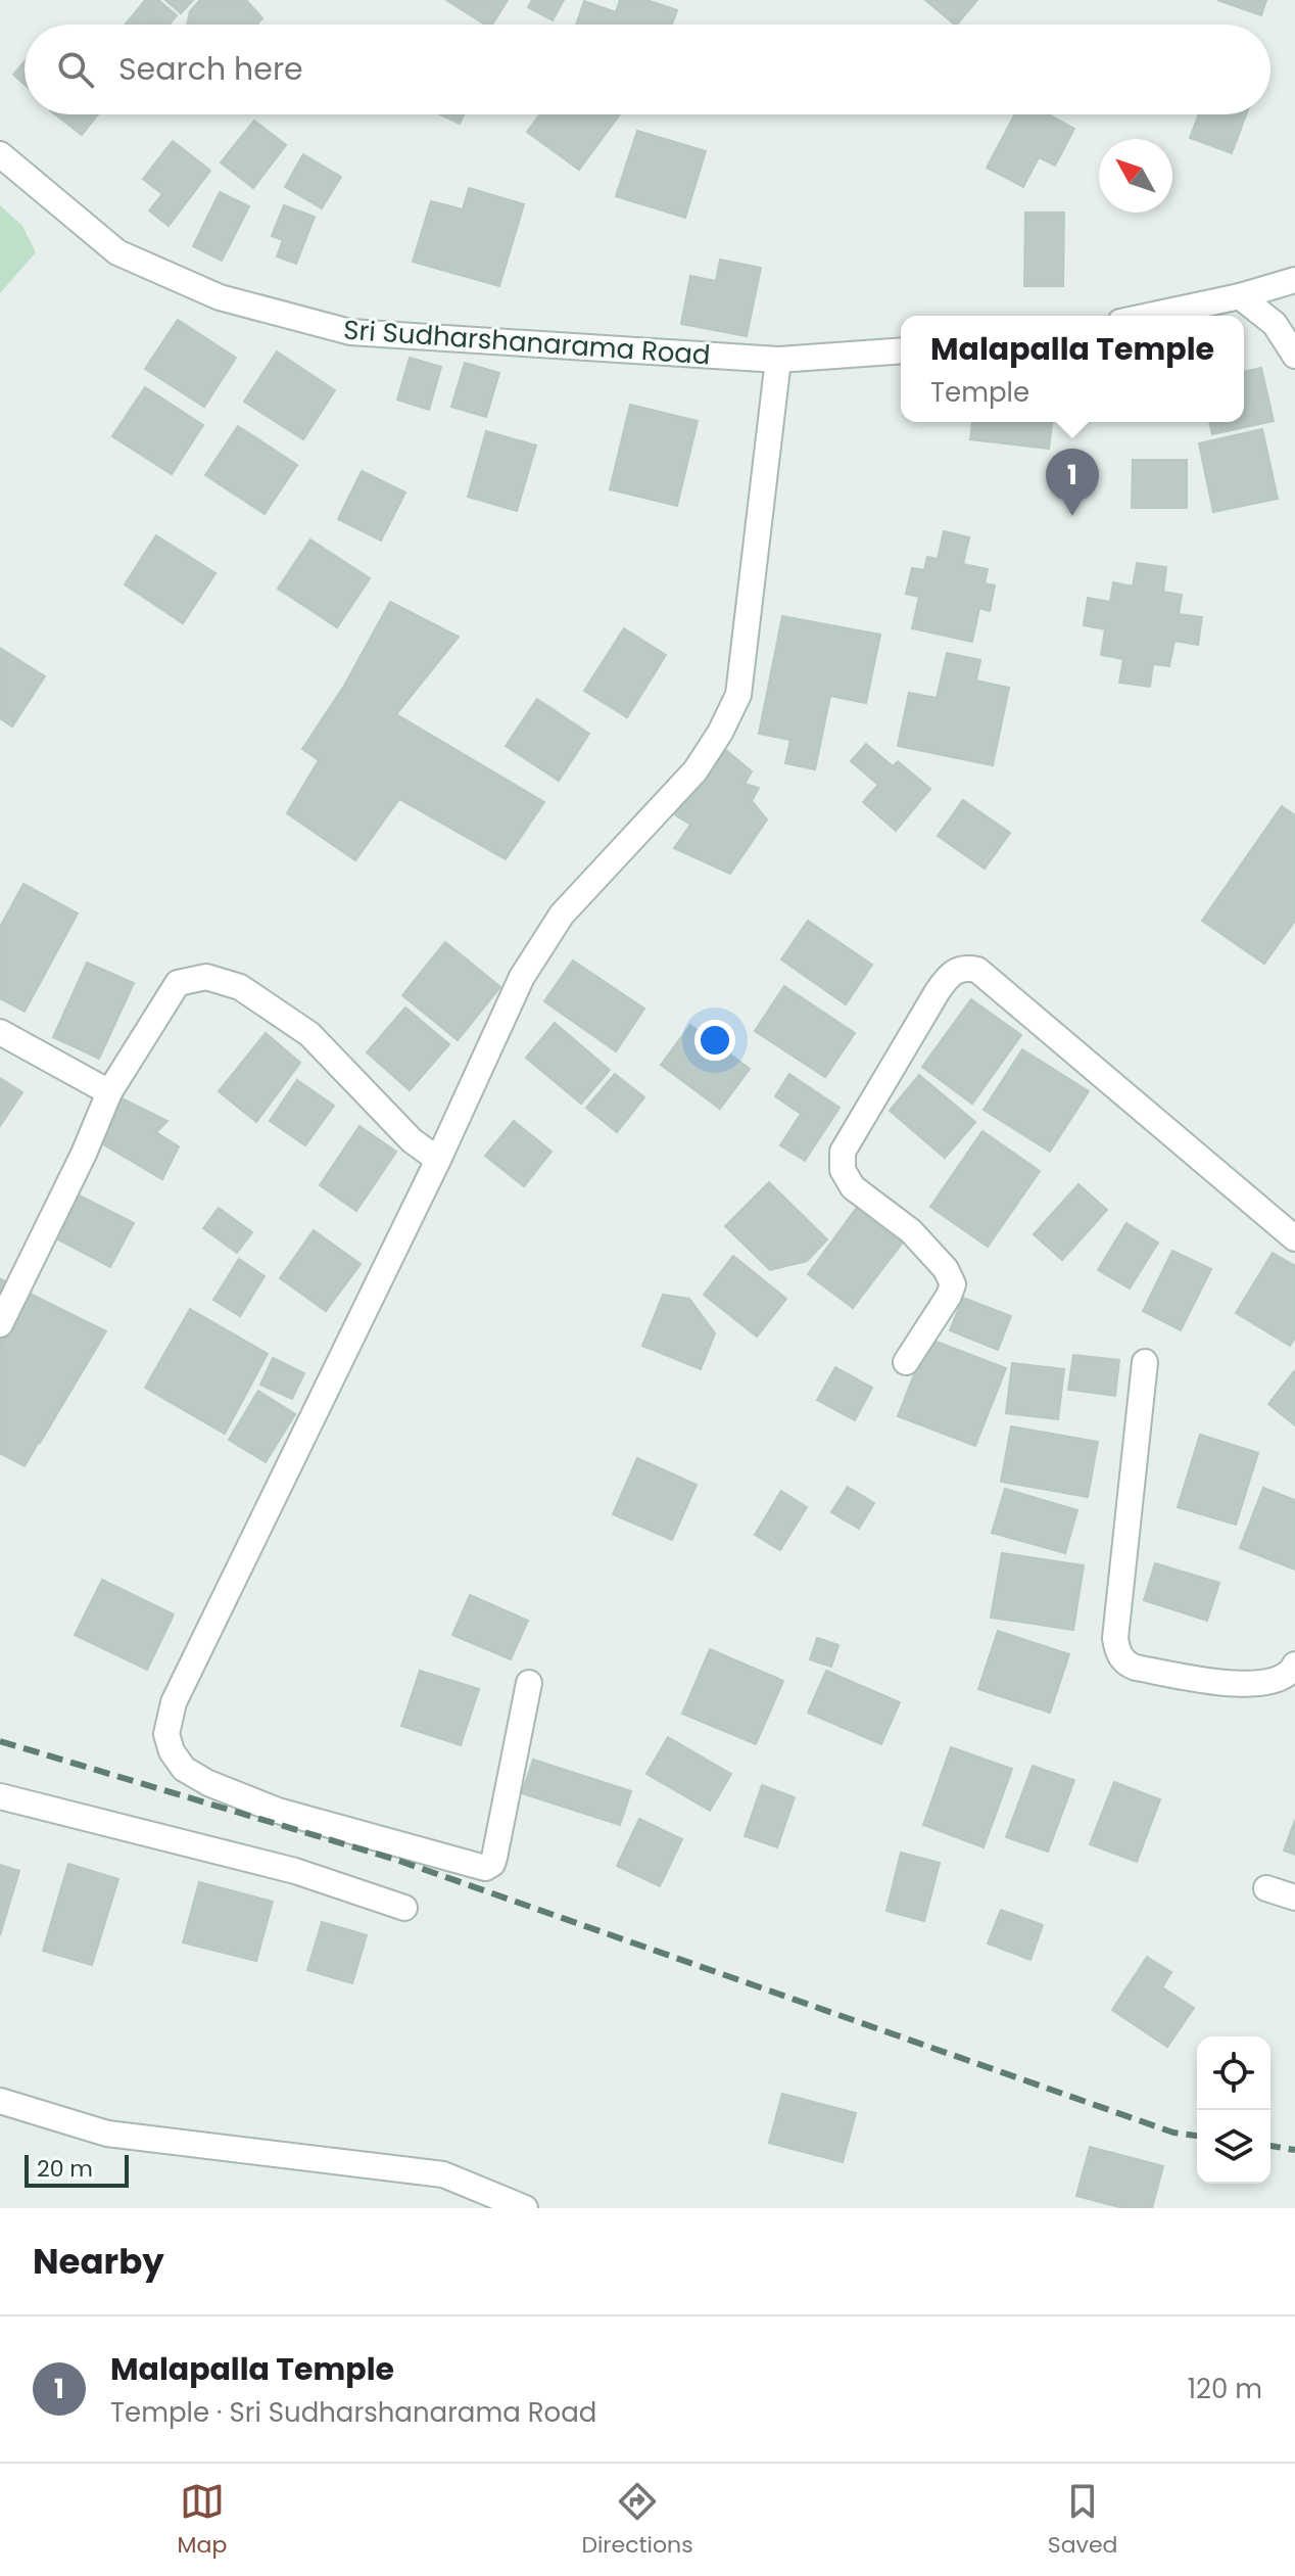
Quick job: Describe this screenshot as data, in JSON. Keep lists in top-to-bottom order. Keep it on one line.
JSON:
{"streets":{"street":["Sri Sudharshanarama Road"]},"scale_bar":"20 m","north":"top left","page":{"search":"Search here","popup":["Malapalla Temple","Temple"],"pins":"1","scale":"20 m","heading":"Nearby","list":[{"mark":"1","name":"Malapalla Temple","note":"Temple · Sri Sudharshanarama Road","value":"120 m"}],"nav":["Map","Directions","Saved"]}}
